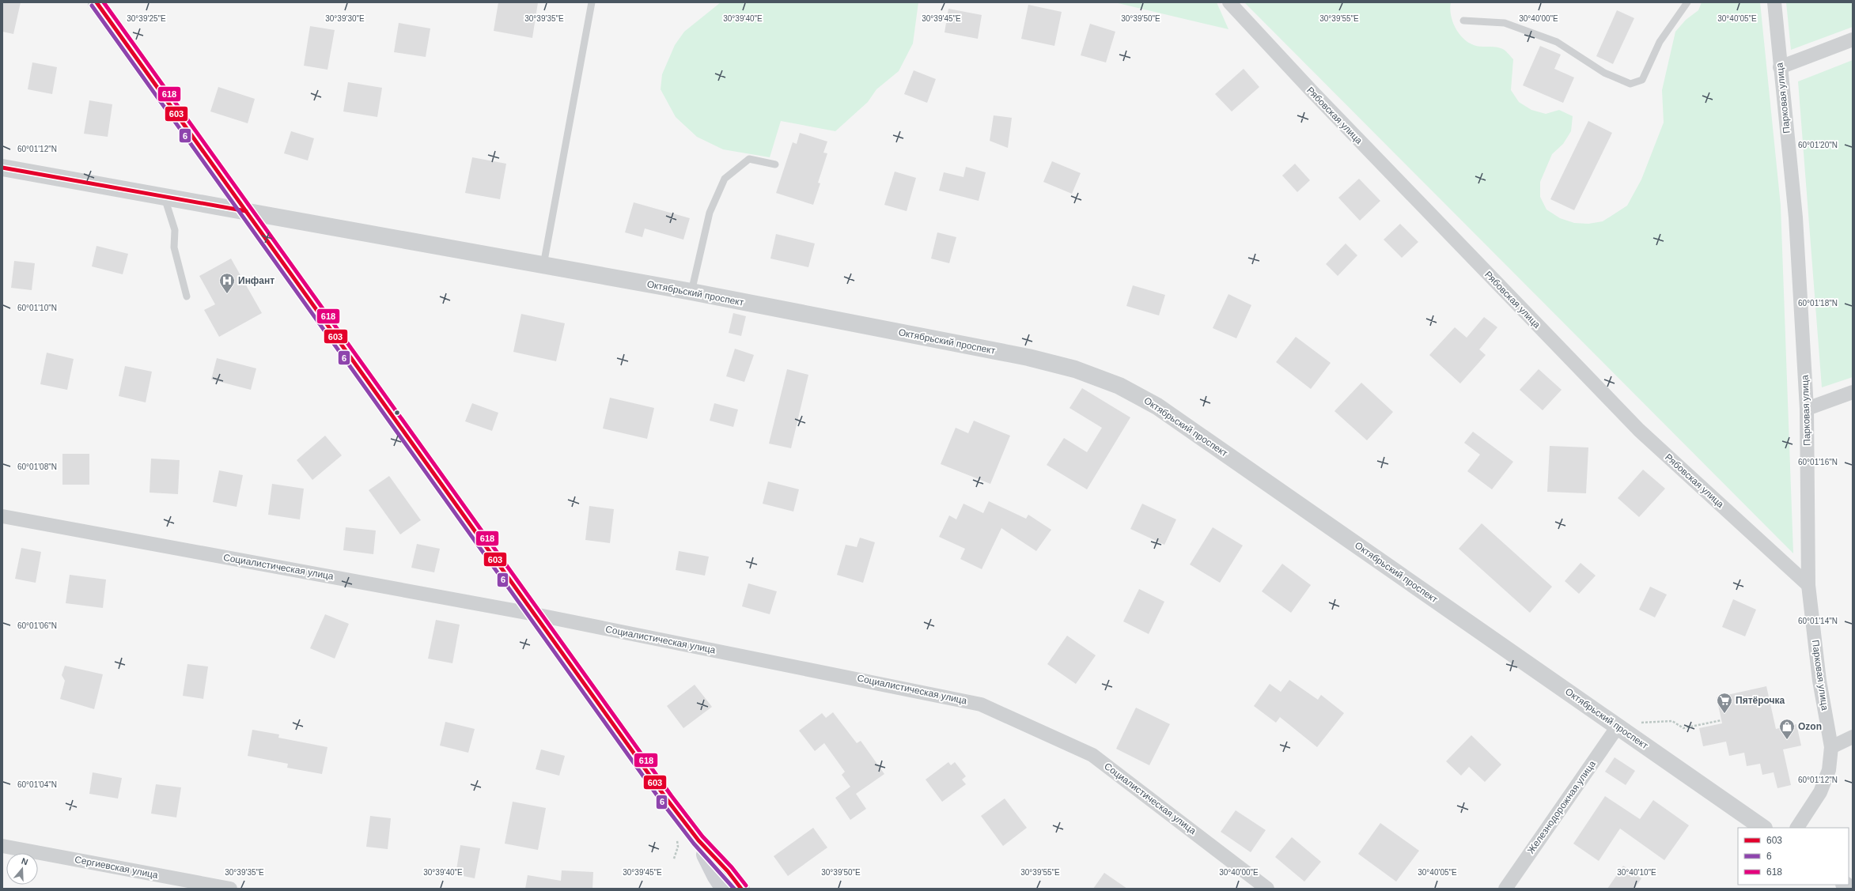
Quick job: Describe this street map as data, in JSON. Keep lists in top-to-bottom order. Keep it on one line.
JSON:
{"streets":{"street":["Парковая улица","Рябовская улица","Октябрьский проспект","Социалистическая улица","Железнодорожная улица","Сергиевская улица"]},"crossings":[["Парковая улица","Рябовская улица"],["Октябрьский проспект","Железнодорожная улица"]],"places":{"hospital":["Инфант"],"supermarket":["Пятёрочка"],"shop":["Ozon"]},"lines":["transit line 603","transit line 618","transit line 6"],"legend":["603","6","618"],"north":"top","coordinates":["30°39'25\"E","30°39'30\"E","30°39'35\"E","30°39'40\"E","30°39'45\"E","30°39'50\"E","30°39'55\"E","30°40'00\"E","30°40'05\"E","60°01'20\"N","60°01'12\"N","60°01'18\"N","60°01'10\"N","60°01'16\"N","60°01'08\"N","60°01'14\"N","60°01'06\"N","60°01'04\"N","30°40'10\"E"]}
